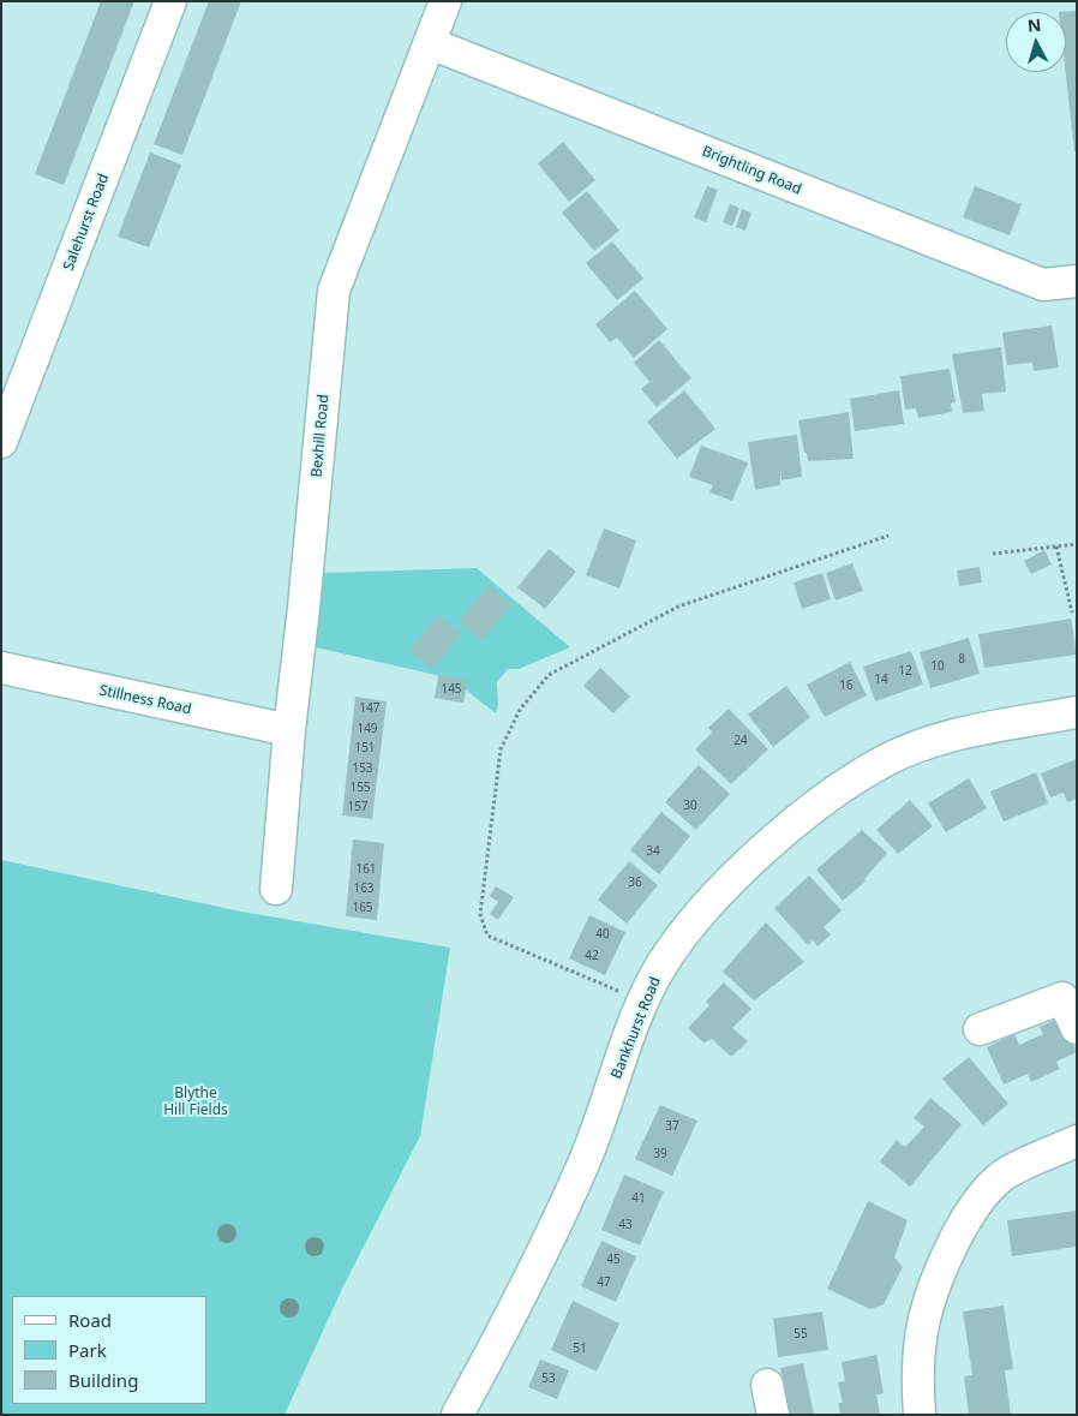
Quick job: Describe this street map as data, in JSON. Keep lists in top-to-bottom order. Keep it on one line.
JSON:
{"streets":{"street":["Brightling Road","Salehurst Road","Bexhill Road","Stillness Road","Bankhurst Road"]},"crossings":[["Brightling Road","Bexhill Road"],["Bexhill Road","Stillness Road"]],"parks":["Blythe Hill Fields"],"house_numbers":["8","10","12","14","16","145","147","149","24","151","153","155","30","157","34","161","36","163","165","40","42","37","39","41","43","45","47","55","51","53"],"legend":["Road","Park","Building"],"north":"top"}
